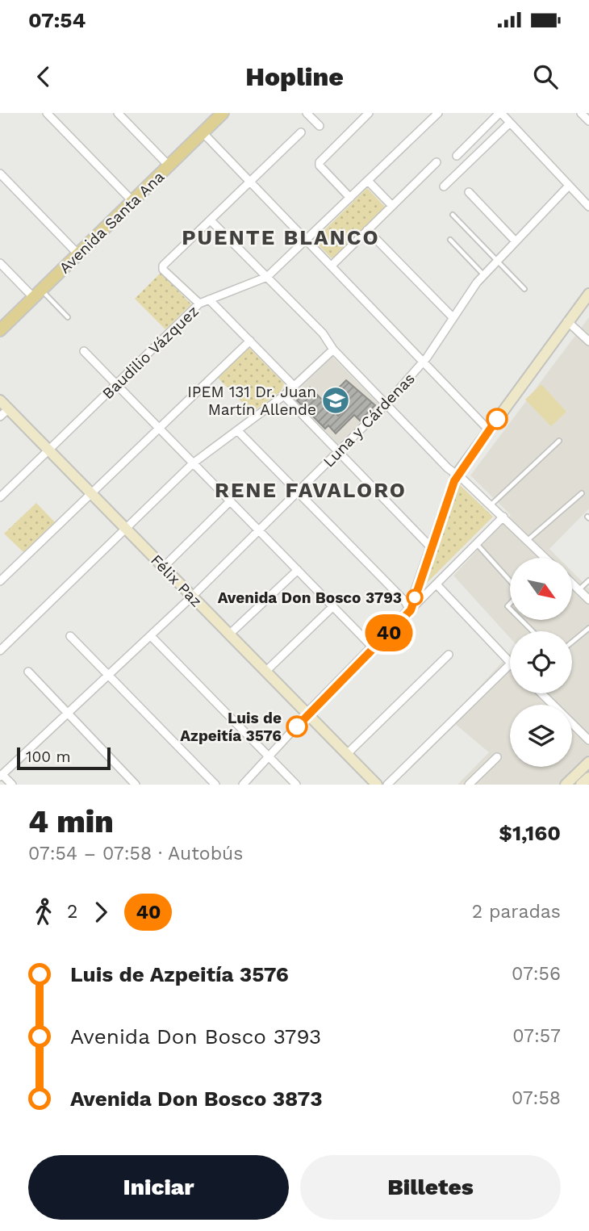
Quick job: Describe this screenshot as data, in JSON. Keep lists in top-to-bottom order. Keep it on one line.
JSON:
{"streets":{"main road":["Avenida Santa Ana","Félix Paz"],"street":["Baudilio Vázquez","Luna y Cárdenas"]},"crossings":[["Baudilio Vázquez","Félix Paz"],["Luna y Cárdenas","Félix Paz"]],"districts":["PUENTE BLANCO","RENE FAVALORO"],"places":{"school or university":["IPEM 131 Dr. Juan Martín Allende"],"other":["Avenida Don Bosco 3793","Luis de Azpeitía 3576"]},"lines":["bus line 40"],"scale_bar":"100 m","north":"bottom right","page":{"status":"07:54","header":"Hopline","on_map":"40","scale":"100 m","heading":["4 min","07:54 – 07:58 · Autobús","$1,160"],"legs":["2","40","2 paradas"],"list":[{"name":"Luis de Azpeitía 3576","value":"07:56"},{"name":"Avenida Don Bosco 3793","value":"07:57"},{"name":"Avenida Don Bosco 3873","value":"07:58"}],"buttons":["Iniciar","Billetes"]}}
